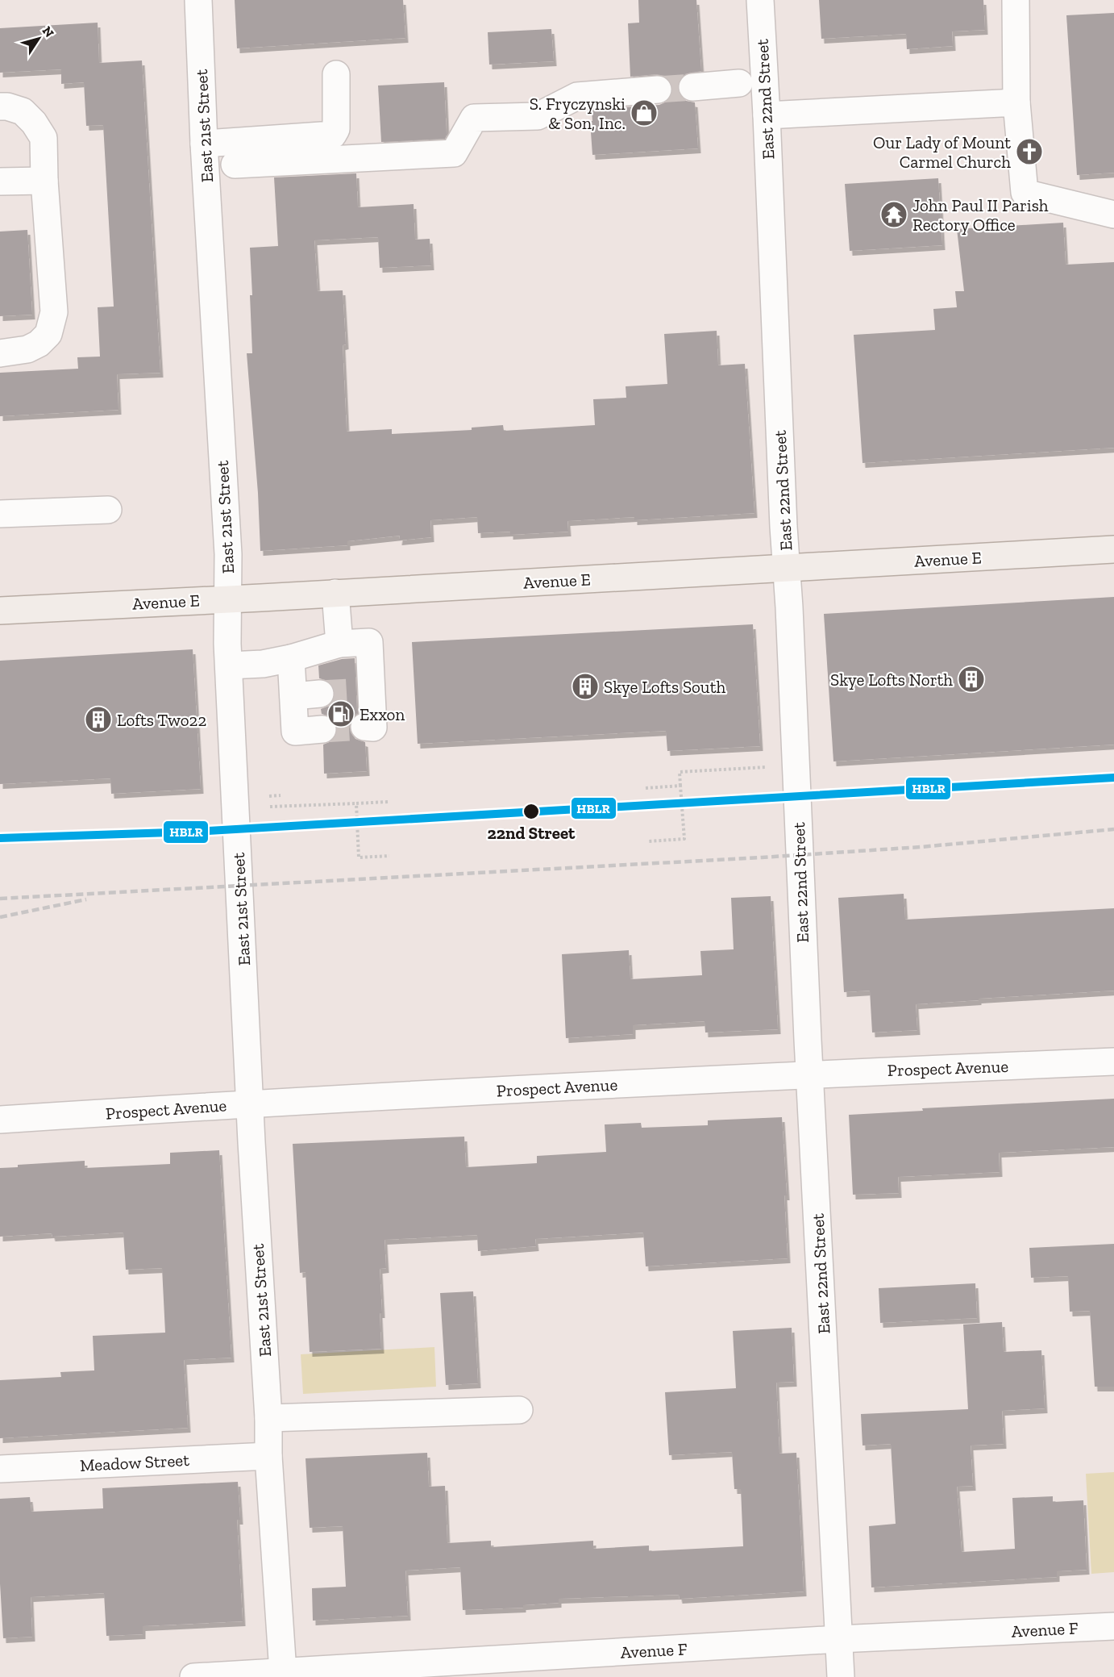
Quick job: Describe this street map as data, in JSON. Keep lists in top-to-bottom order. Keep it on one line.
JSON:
{"streets":{"main road":["Avenue E"],"street":["East 22nd Street","East 21st Street","Prospect Avenue","Meadow Street","Avenue F"]},"crossings":[["East 22nd Street","Avenue E"],["East 22nd Street","Prospect Avenue"],["East 22nd Street","Avenue F"],["East 21st Street","Avenue E"],["East 21st Street","Prospect Avenue"],["East 21st Street","Meadow Street"],["East 21st Street","Avenue F"]],"places":{"shop":["S. Fryczynski & Son, Inc."],"church":["Our Lady of Mount Carmel Church"],"temple":["John Paul II Parish Rectory Office"],"building":["Skye Lofts North","Skye Lofts South","Lofts Two22"],"fuel station":["Exxon"],"other":["22nd Street"]},"lines":["transit line HBLR"],"north":"top right"}
